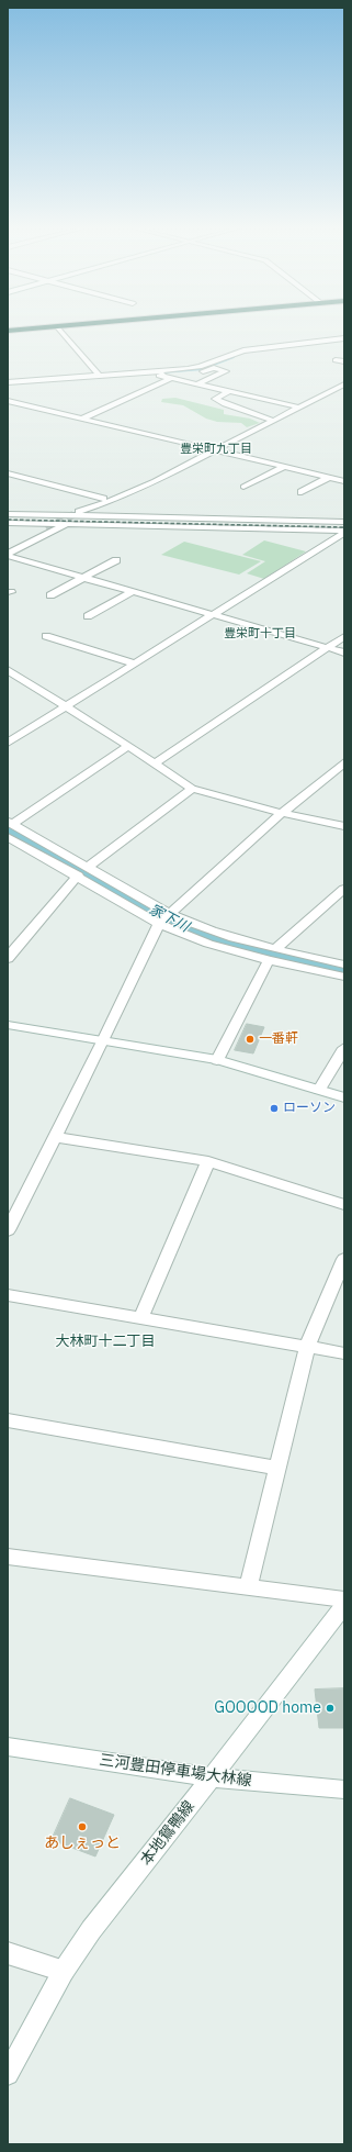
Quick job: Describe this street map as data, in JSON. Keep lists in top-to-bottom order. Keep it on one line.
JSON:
{"streets":{"street":["三河豊田停車場大林線","本地鴛鴨線"]},"crossings":[["三河豊田停車場大林線","本地鴛鴨線"]],"districts":["豊栄町九丁目","豊栄町十丁目","大林町十二丁目"],"water":["家下川"],"places":["一番軒","ローソン","GOOOOD home","あしぇっと"]}
